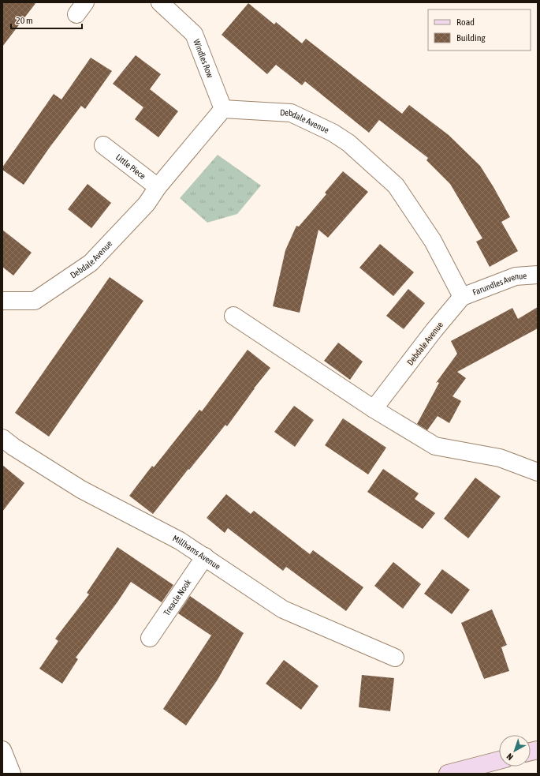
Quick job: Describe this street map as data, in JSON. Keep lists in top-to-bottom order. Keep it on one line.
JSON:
{"streets":{"street":["Windles Row","Debdale Avenue","Little Piece","Farundles Avenue","Millhams Avenue","Treacle Nook"]},"crossings":[["Windles Row","Debdale Avenue"],["Debdale Avenue","Little Piece"],["Debdale Avenue","Farundles Avenue"],["Millhams Avenue","Treacle Nook"]],"legend":["Road","Building"],"scale_bar":"20 m","north":"bottom left"}
